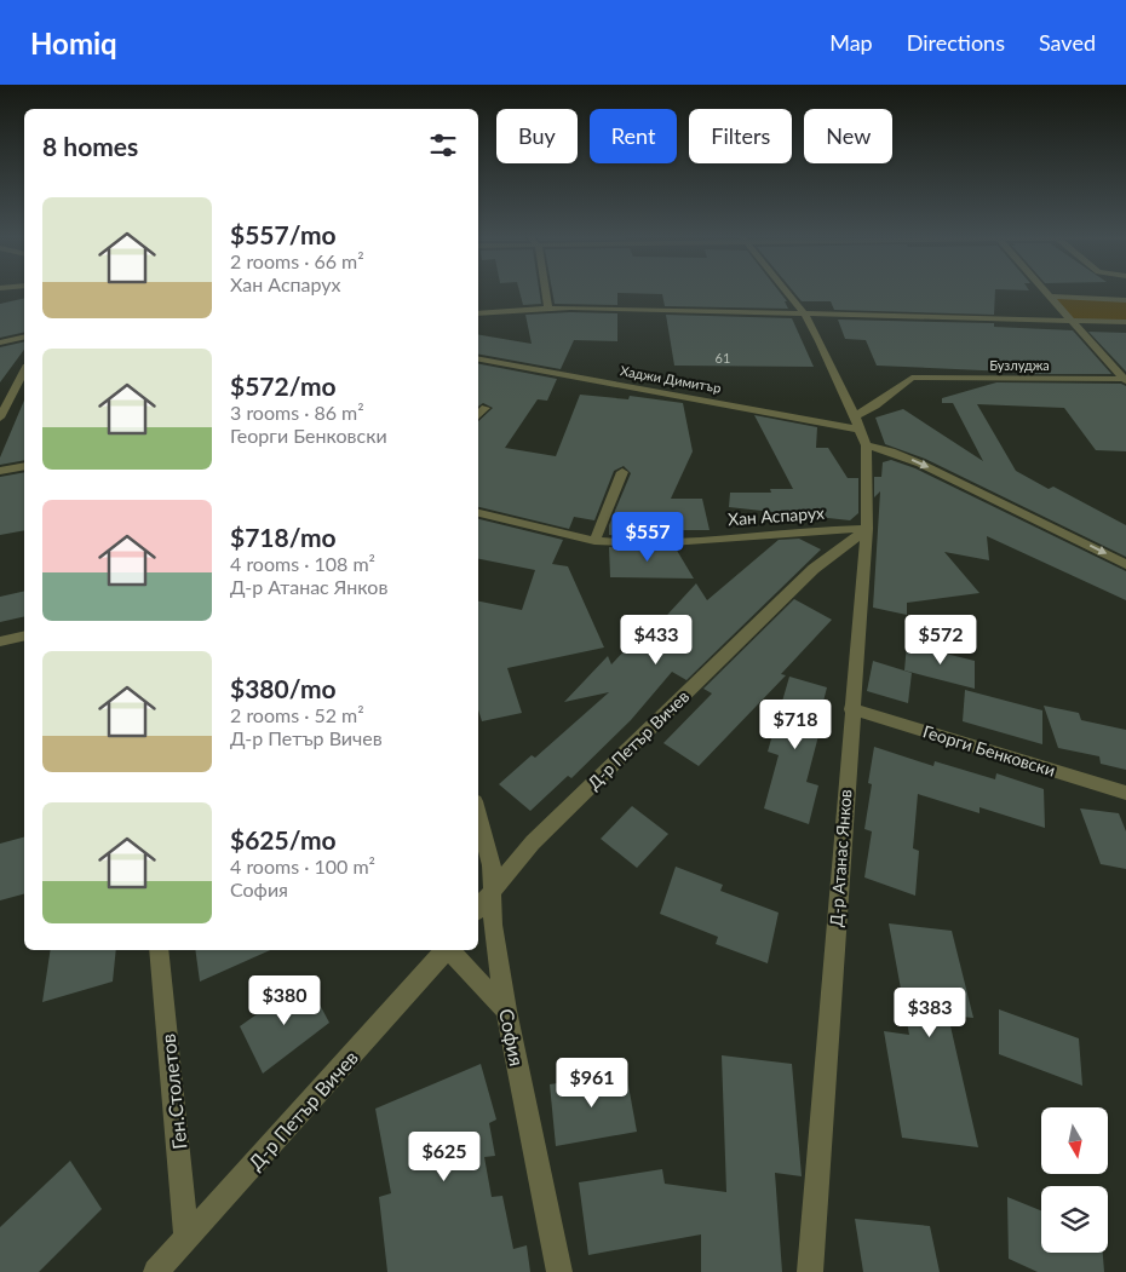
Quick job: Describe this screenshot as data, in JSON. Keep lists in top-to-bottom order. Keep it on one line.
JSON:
{"streets":{"street":["Бузлуджа","Хаджи Димитър","Хан Аспарух","Д-р Петър Вичев","Георги Бенковски","Д-р Атанас Янков","София","Ген.Столетов"]},"crossings":[["Бузлуджа","Хаджи Димитър"],["Бузлуджа","Д-р Атанас Янков"],["Хаджи Димитър","Д-р Атанас Янков"],["Хан Аспарух","Д-р Петър Вичев"],["Хан Аспарух","Д-р Атанас Янков"],["Д-р Петър Вичев","Д-р Атанас Янков"],["Д-р Петър Вичев","София"],["Д-р Петър Вичев","Ген.Столетов"],["Георги Бенковски","Д-р Атанас Янков"]],"one_way":["Хаджи Димитър"],"house_numbers":["61"],"north":"bottom","page":{"header":"Homiq","nav":["Map","Directions","Saved"],"chip":["Buy","Rent","Filters","New"],"heading":"8 homes","list":[{"name":"$557/mo","note":"2 rooms · 66 m² · Хан Аспарух"},{"name":"$572/mo","note":"3 rooms · 86 m² · Георги Бенковски"},{"name":"$718/mo","note":"4 rooms · 108 m² · Д-р Атанас Янков"},{"name":"$380/mo","note":"2 rooms · 52 m² · Д-р Петър Вичев"},{"name":"$625/mo","note":"4 rooms · 100 m² · София"}],"price":["$557","$433","$572","$718","$380","$383","$961","$625"]}}
